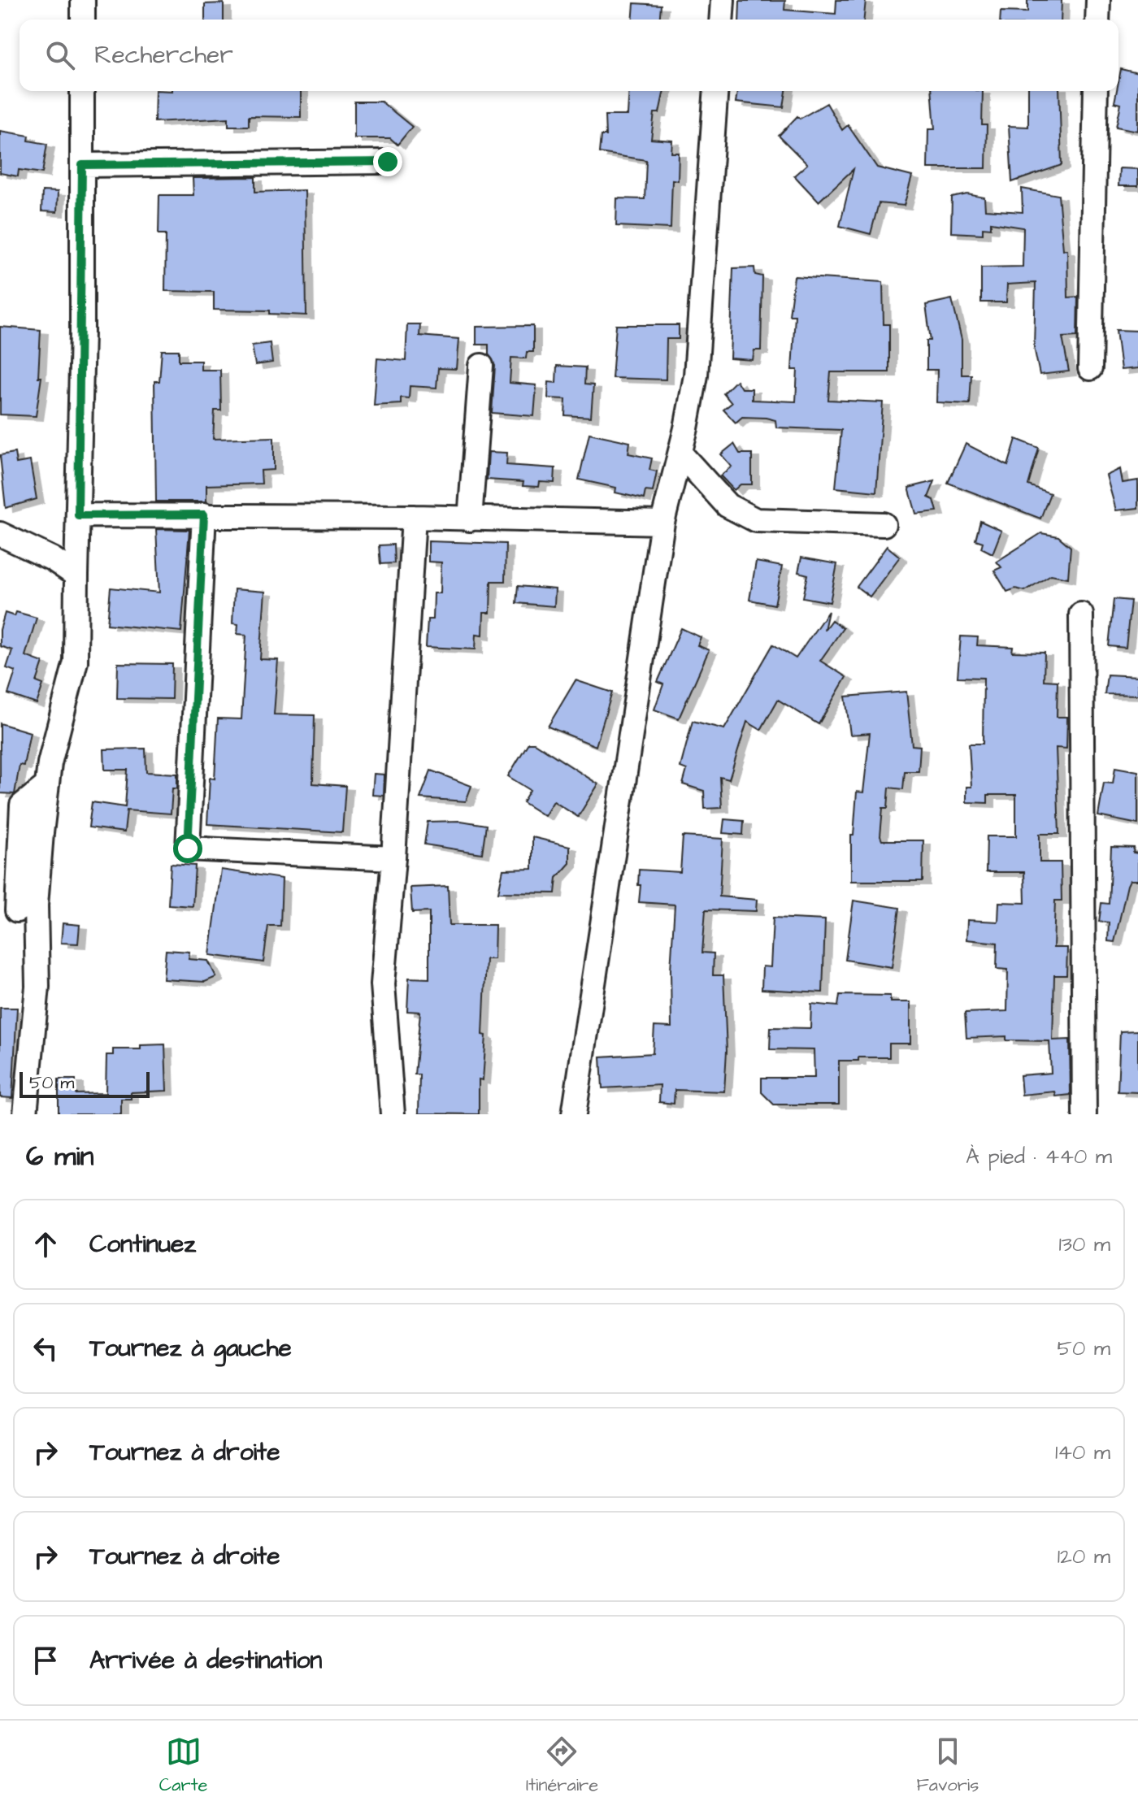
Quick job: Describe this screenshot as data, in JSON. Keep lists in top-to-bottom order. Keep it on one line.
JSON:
{"scale_bar":"50 m","page":{"search":"Rechercher","scale":"50 m","heading":["6 min","À pied · 440 m"],"list":[["Continuez","130 m"],["Tournez à gauche","50 m"],["Tournez à droite","140 m"],["Tournez à droite","120 m"],"Arrivée à destination"],"nav":["Carte","Itinéraire","Favoris"]}}
